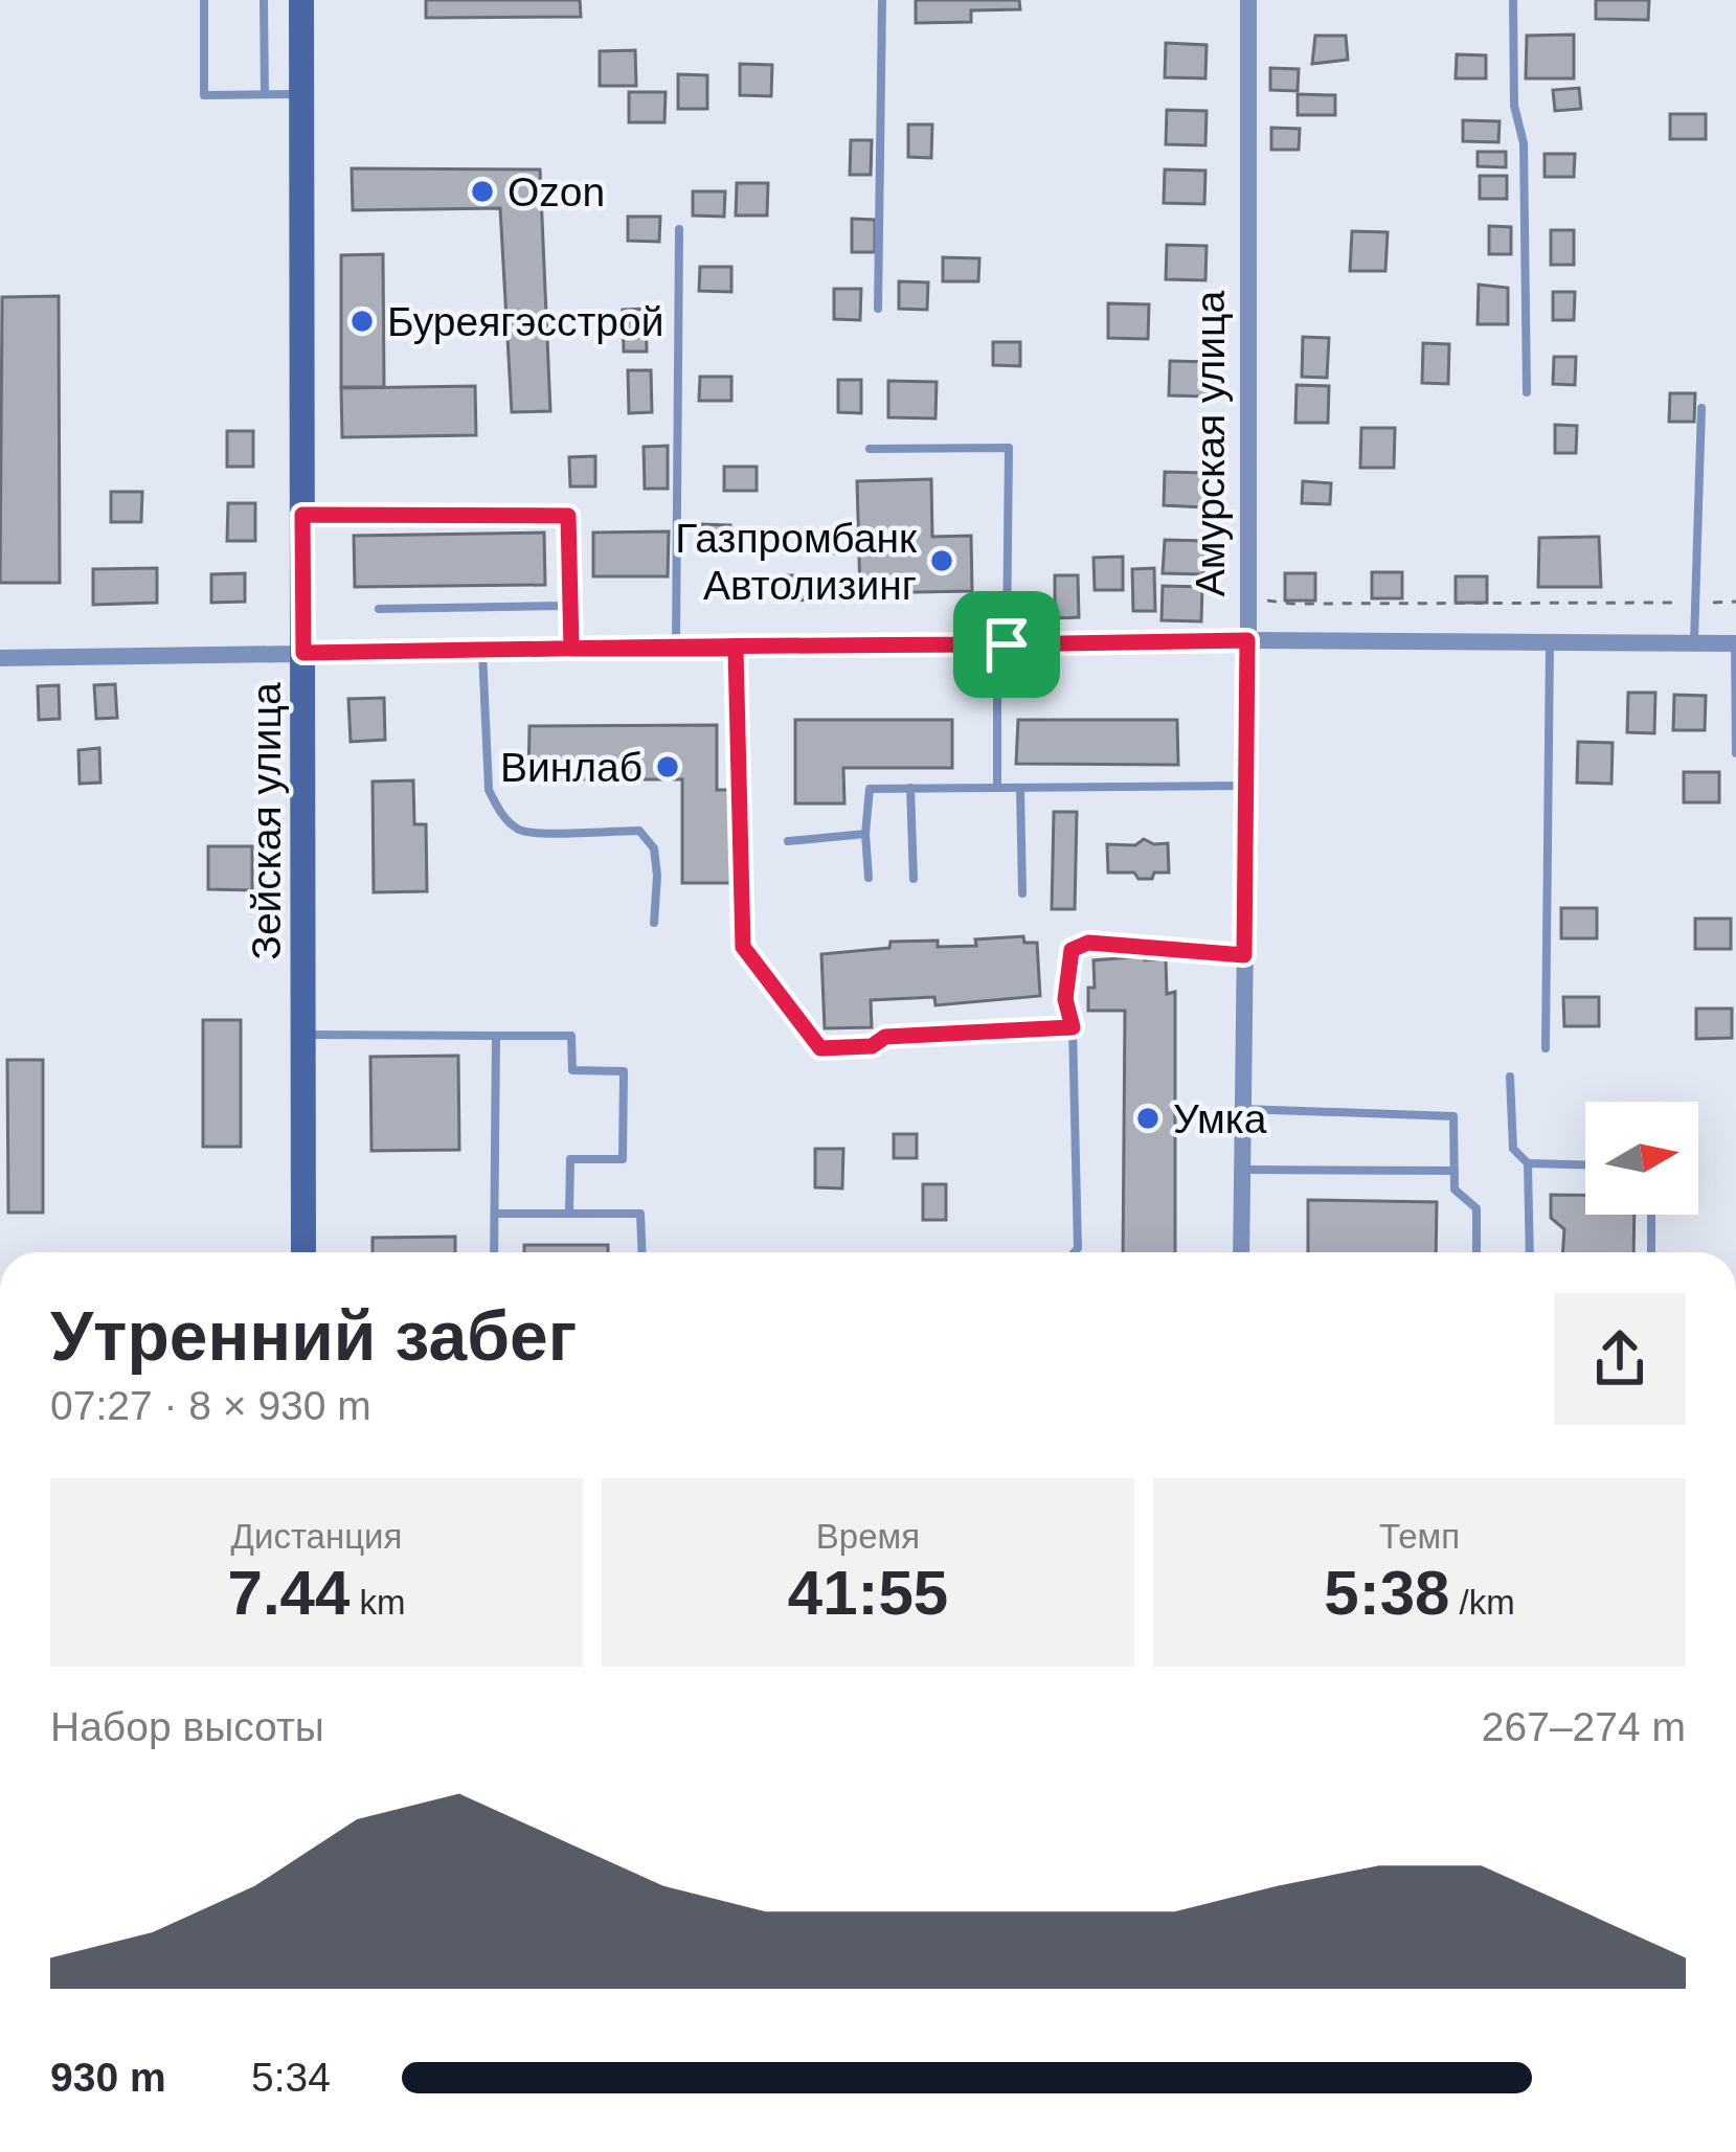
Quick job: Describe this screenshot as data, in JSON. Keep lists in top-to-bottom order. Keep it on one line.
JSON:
{"streets":{"street":["Амурская улица","Зейская улица"]},"places":["Ozon","Буреягэсстрой","Газпромбанк Автолизинг","Винлаб","Умка"],"north":"right","page":{"heading":["Утренний забег","07:27 · 8 × 930 m"],"stats":[["Дистанция","7.44 km"],["Время","41:55"],["Темп","5:38 /km"]],"chart":["Набор высоты","267–274 m"],"list":[{"name":"930 m","note":"5:34"}]}}
